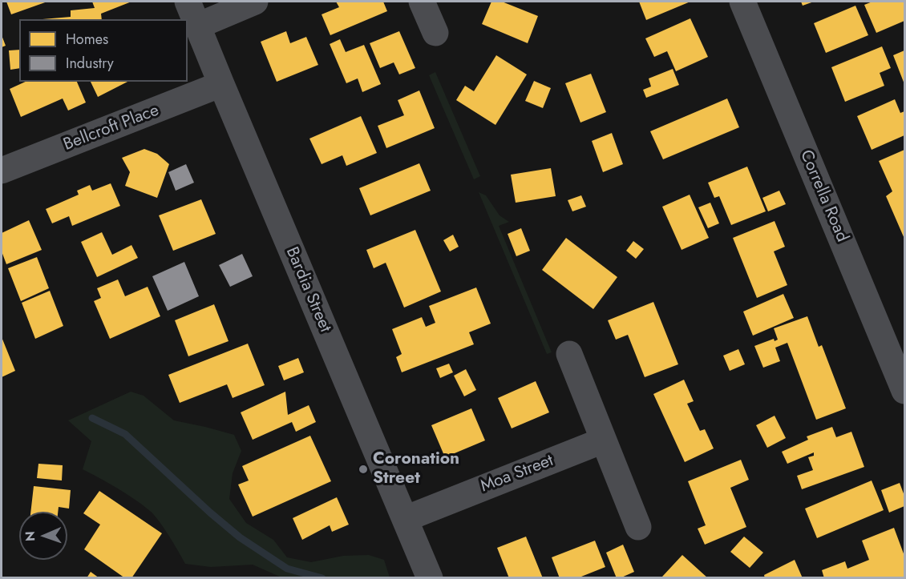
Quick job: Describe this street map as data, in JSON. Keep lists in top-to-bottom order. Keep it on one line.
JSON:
{"streets":{"street":["Bellcroft Place","Corrella Road","Bardia Street","Moa Street"]},"crossings":[["Bellcroft Place","Bardia Street"],["Bardia Street","Moa Street"]],"places":["Coronation Street"],"legend":["Homes","Industry"],"north":"left"}
